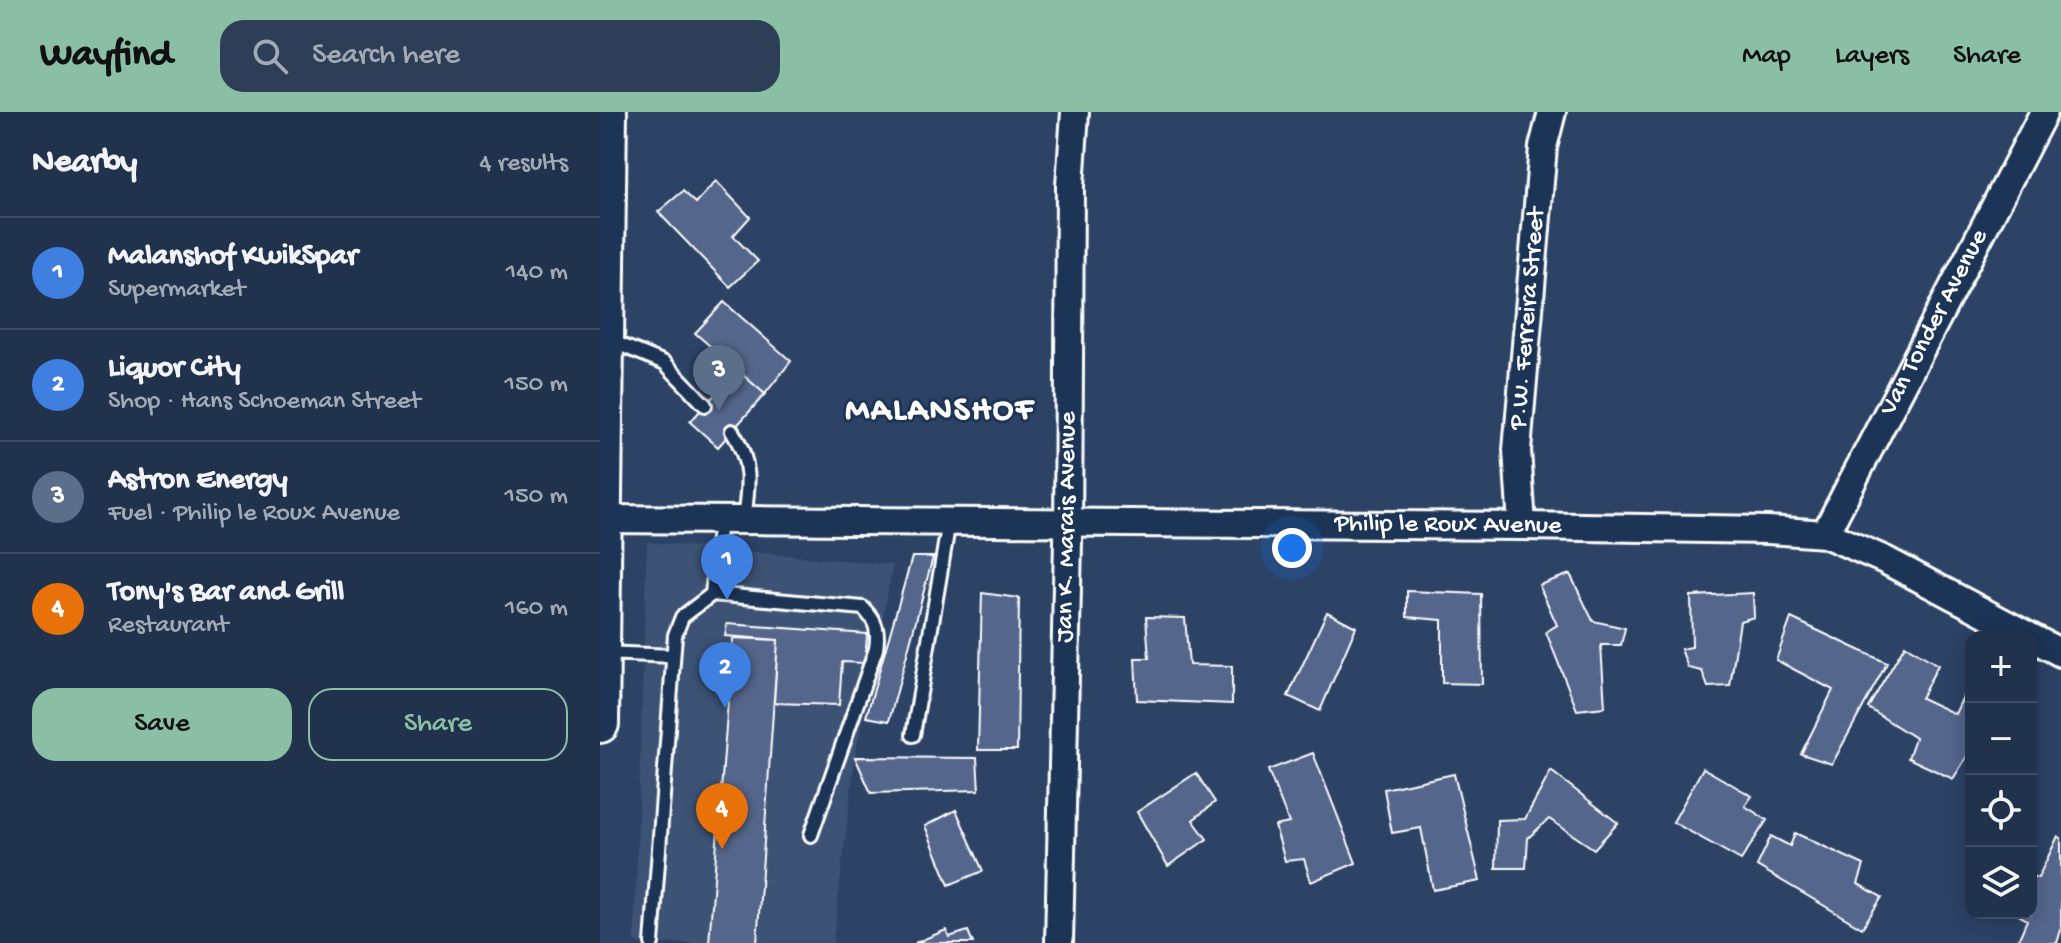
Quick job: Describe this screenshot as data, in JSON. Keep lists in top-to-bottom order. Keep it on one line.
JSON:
{"streets":{"street":["P.W. Ferreira Street","Van Tonder Avenue","Philip le Roux Avenue","Jan K. Marais Avenue"]},"crossings":[["P.W. Ferreira Street","Philip le Roux Avenue"],["Van Tonder Avenue","Philip le Roux Avenue"],["Philip le Roux Avenue","Jan K. Marais Avenue"]],"districts":["MALANSHOF"],"page":{"header":"Wayfind","search":"Search here","nav":["Map","Layers","Share"],"heading":["Nearby","4 results"],"list":[{"mark":"1","name":"Malanshof KwikSpar","note":"Supermarket","value":"140 m"},{"mark":"2","name":"Liquor City","note":"Shop · Hans Schoeman Street","value":"150 m"},{"mark":"3","name":"Astron Energy","note":"Fuel · Philip le Roux Avenue","value":"150 m"},{"mark":"4","name":"Tony's Bar and Grill","note":"Restaurant","value":"160 m"}],"pins":["3","1","2","4"],"map_buttons":["+","−"],"buttons":["Save","Share"]}}
